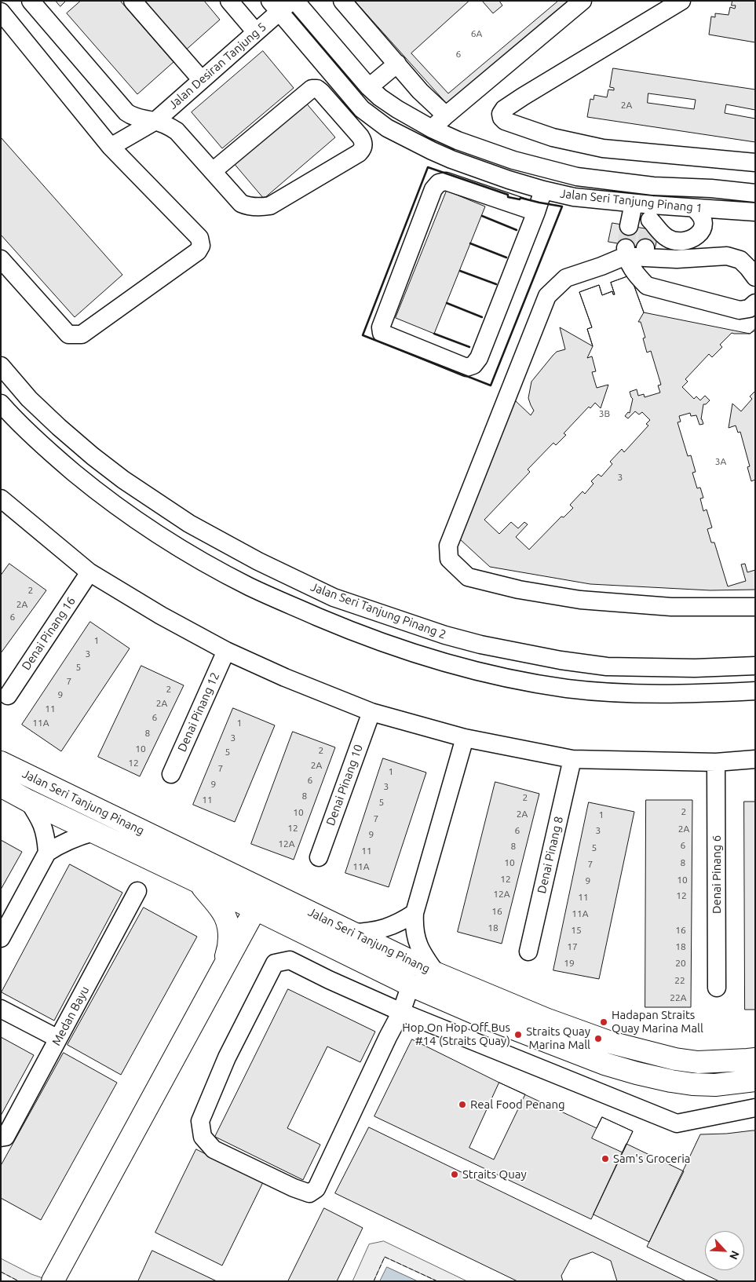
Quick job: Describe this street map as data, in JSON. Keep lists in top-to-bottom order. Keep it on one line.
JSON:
{"streets":{"main road":["Jalan Seri Tanjung Pinang"],"street":["Jalan Desiran Tanjung 5","Jalan Seri Tanjung Pinang 1","Jalan Seri Tanjung Pinang 2","Denai Pinang 16","Denai Pinang 12","Denai Pinang 10","Denai Pinang 8","Denai Pinang 6","Medan Bayu"]},"crossings":[["Jalan Desiran Tanjung 5","Jalan Seri Tanjung Pinang 1"]],"places":["Hadapan Straits Quay Marina Mall","Hop On Hop Off Bus #14 (Straits Quay)","Straits Quay Marina Mall","Real Food Penang","Sam's Groceria","Straits Quay"],"house_numbers":["6A","6","2A","3B","3A","3","2","2A","6","1","3","5","7","2","9","2A","11","6","11A","1","8","3","10","2","5","12","2A","7","1","6","9","3","8","2","11","5","2","10","2A","1","7","12","2A","6","3","9","12A","6","8","5","11","10","8","7","11A","12","10","9","12A","12","11","16","11A","18","15","16","17","18","19","20","22","22A"],"north":"bottom right"}
